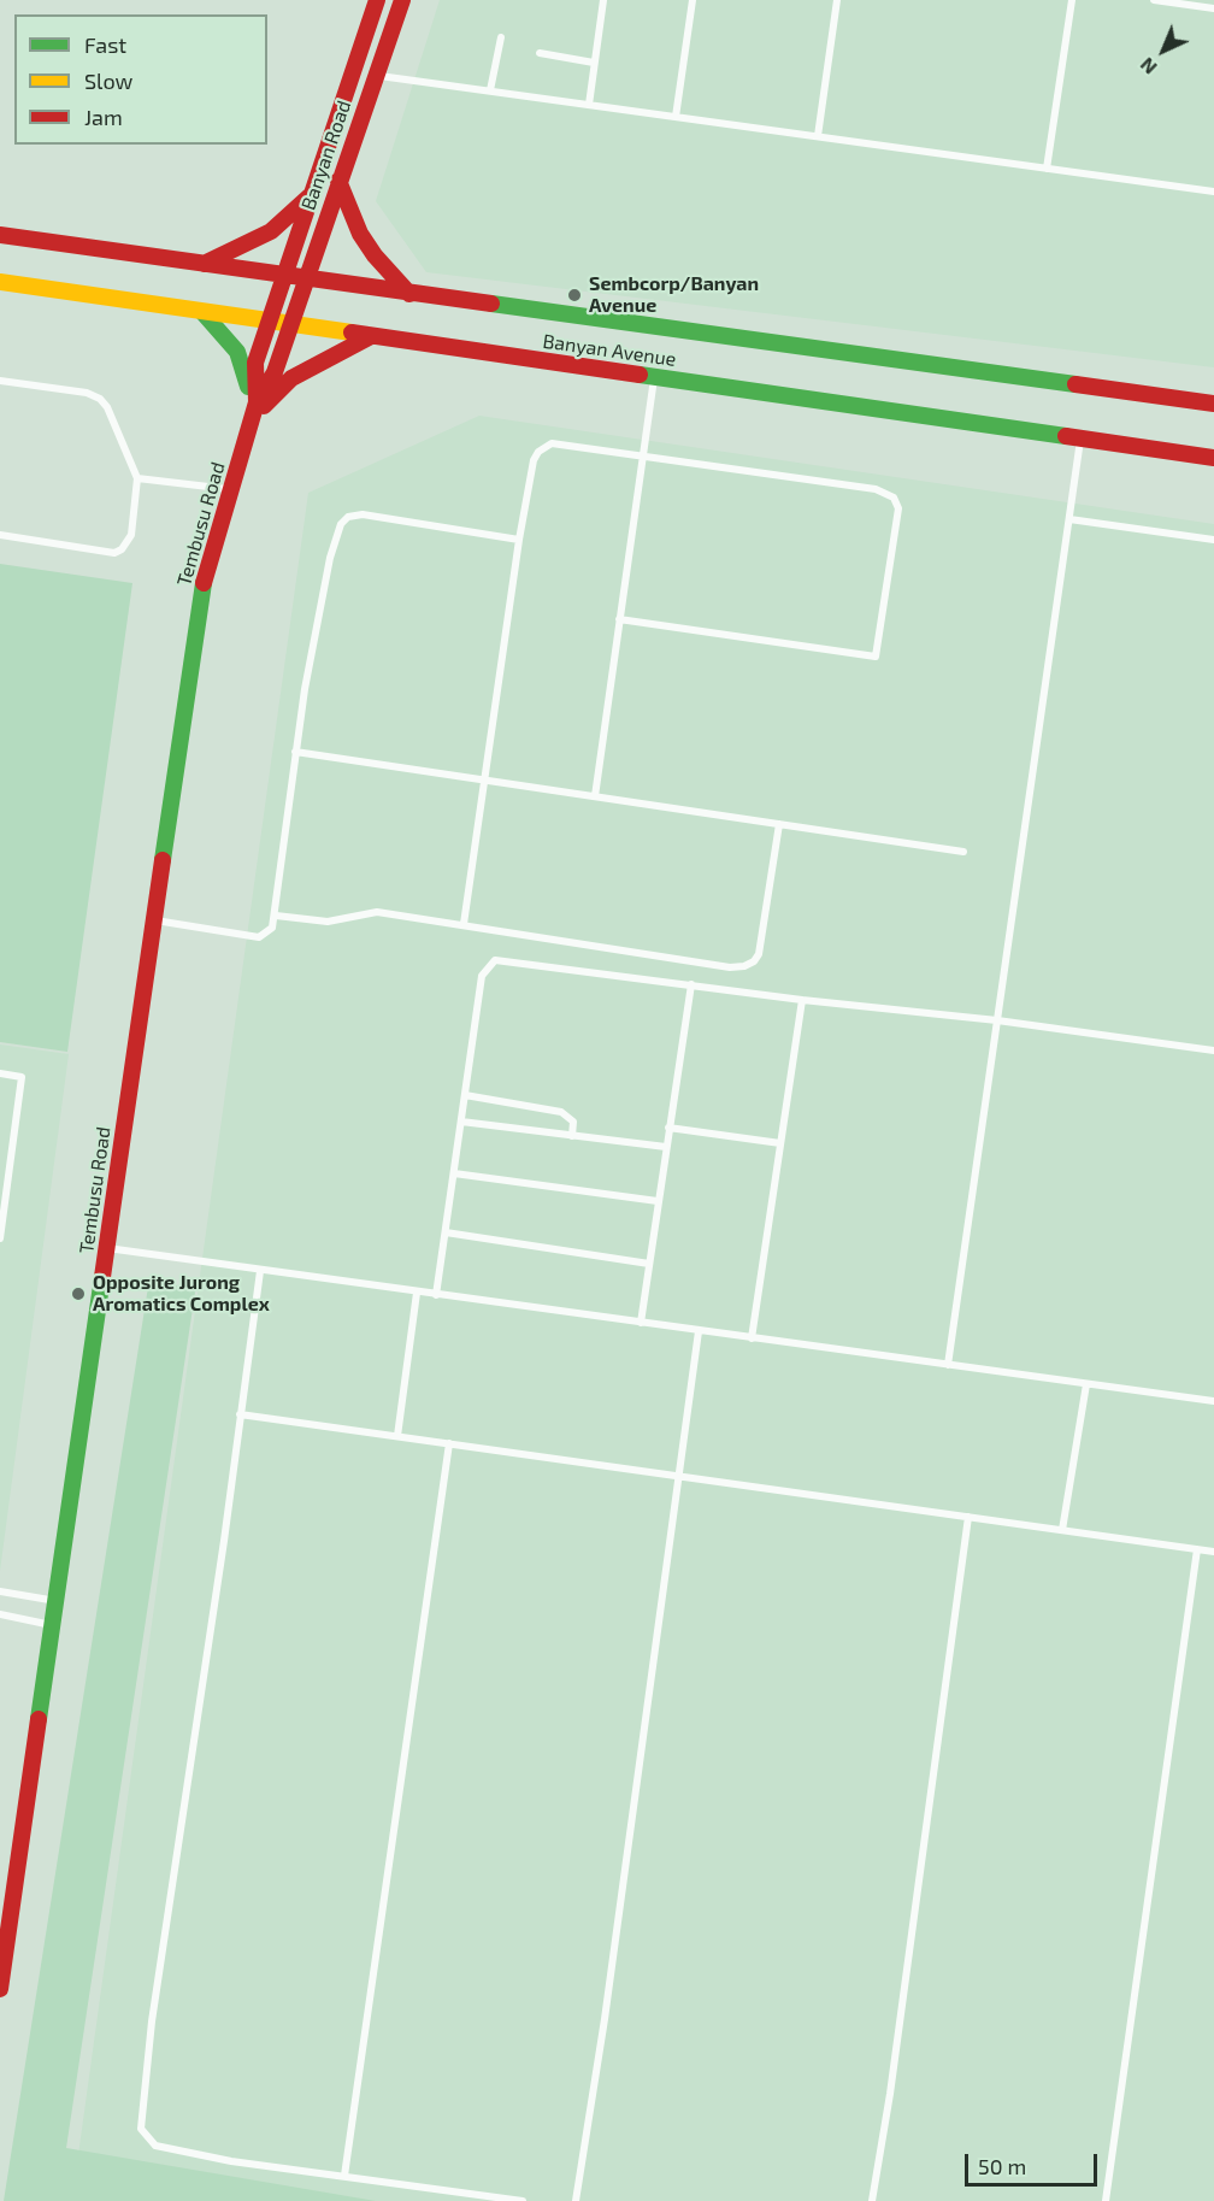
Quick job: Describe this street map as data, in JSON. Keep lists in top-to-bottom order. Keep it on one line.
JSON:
{"streets":{"street":["Banyan Road","Banyan Avenue","Tembusu Road"]},"crossings":[["Banyan Road","Banyan Avenue"],["Banyan Road","Tembusu Road"],["Banyan Avenue","Tembusu Road"]],"places":["Sembcorp/Banyan Avenue","Opposite Jurong Aromatics Complex"],"legend":["Fast","Slow","Jam"],"scale_bar":"50 m","north":"bottom left"}
